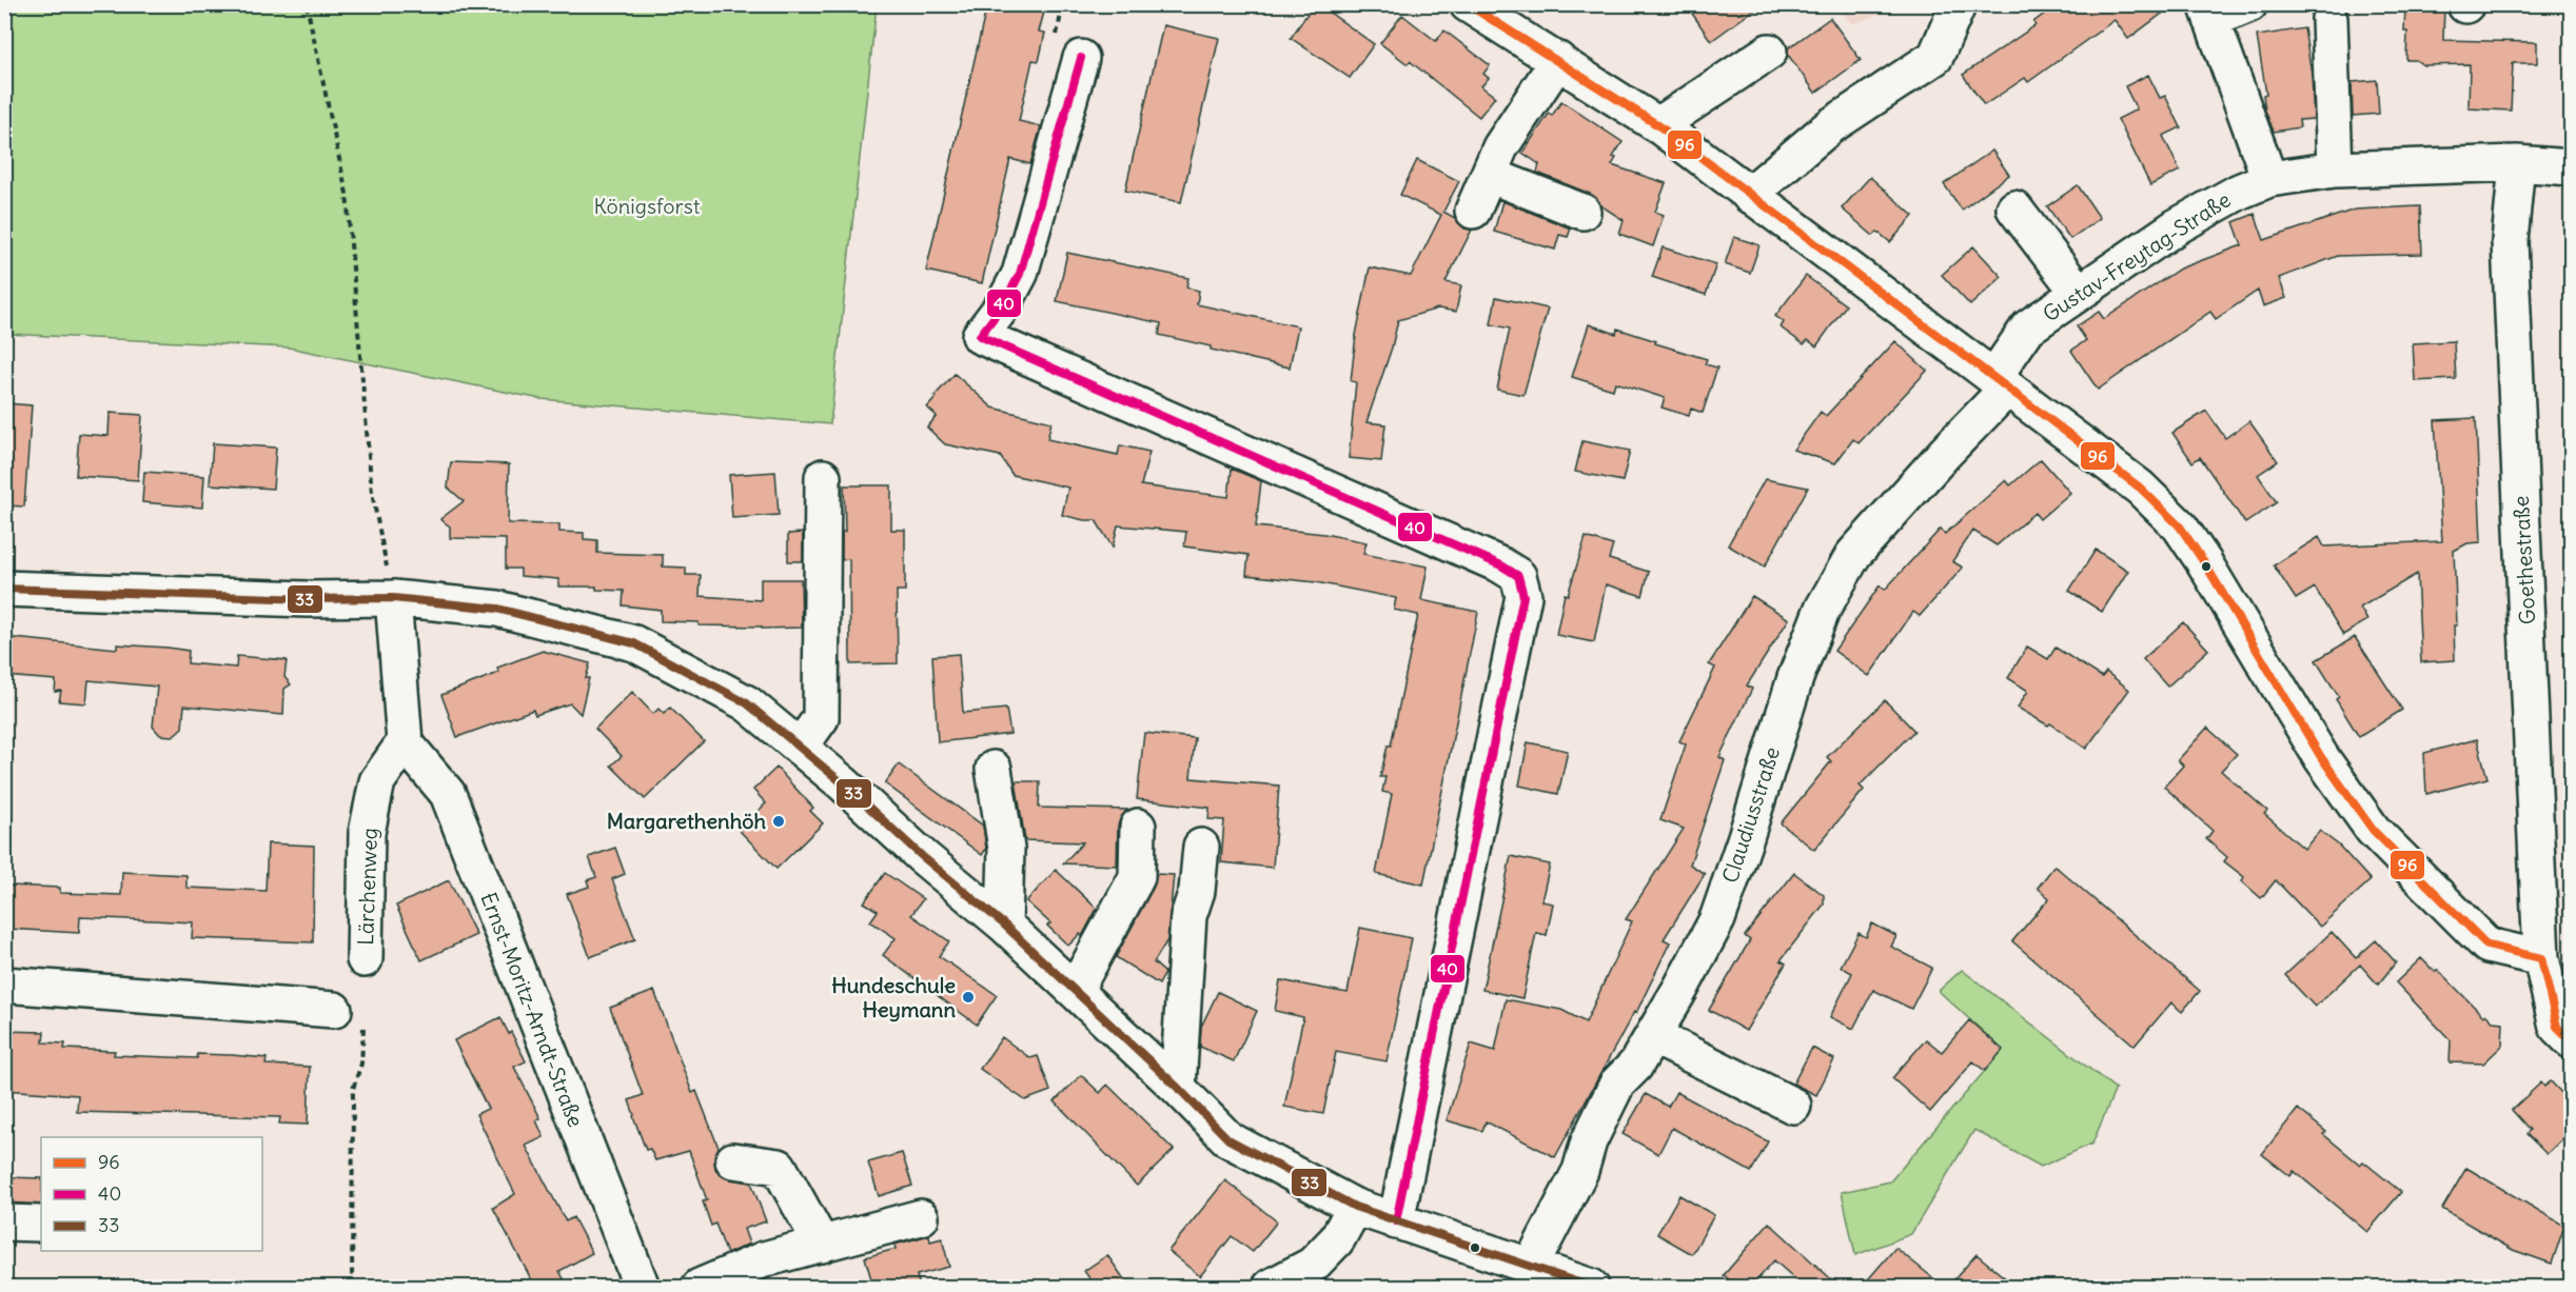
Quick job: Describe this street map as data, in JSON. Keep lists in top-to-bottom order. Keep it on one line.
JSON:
{"streets":{"street":["Gustav-Freytag-Straße","Goethestraße","Claudiusstraße","Lärchenweg","Ernst-Moritz-Arndt-Straße"]},"crossings":[["Gustav-Freytag-Straße","Goethestraße"],["Gustav-Freytag-Straße","Claudiusstraße"],["Lärchenweg","Ernst-Moritz-Arndt-Straße"]],"parks":["Königsforst"],"places":["Margarethenhöh","Hundeschule Heymann"],"lines":["transit line 96","transit line 40","transit line 33"],"legend":["96","40","33"]}
